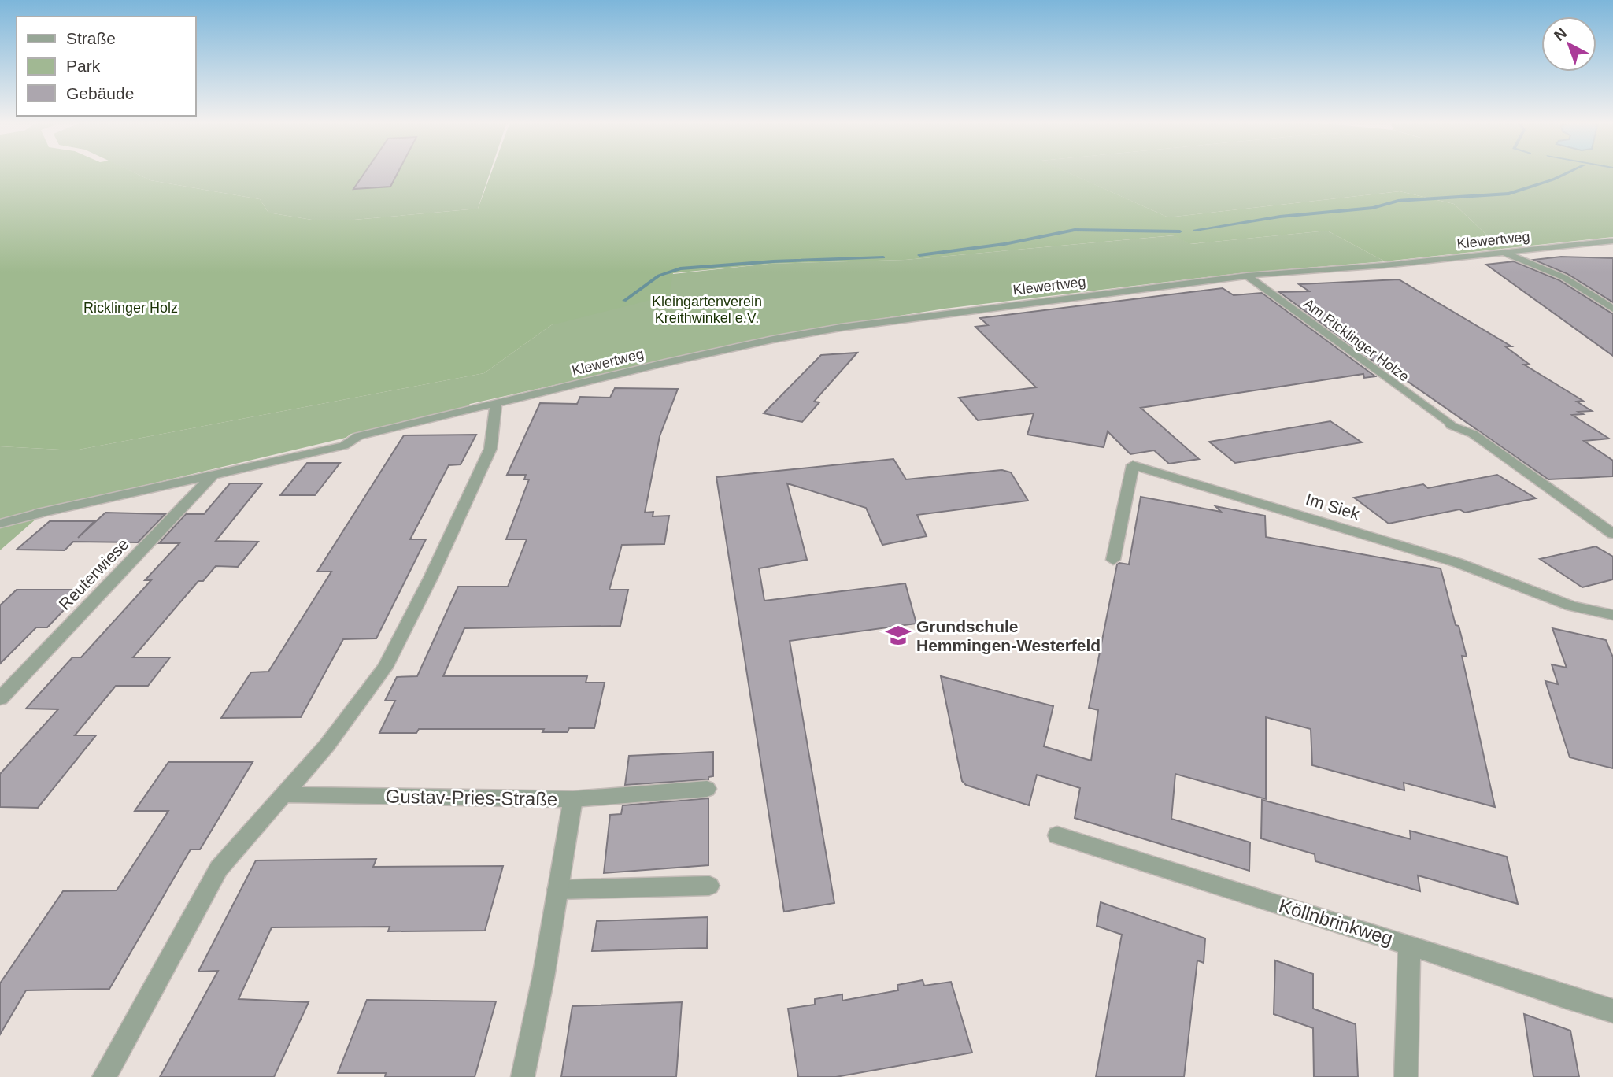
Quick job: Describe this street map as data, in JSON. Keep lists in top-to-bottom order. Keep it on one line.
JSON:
{"streets":{"street":["Klewertweg","Am Ricklinger Holze","Im Siek","Reuterwiese","Gustav-Pries-Straße","Köllnbrinkweg"]},"crossings":[["Klewertweg","Am Ricklinger Holze"]],"parks":["Kleingartenverein Kreithwinkel e.V.","Ricklinger Holz"],"places":{"school or university":["Grundschule Hemmingen-Westerfeld"]},"legend":["Straße","Park","Gebäude"],"north":"top left"}
